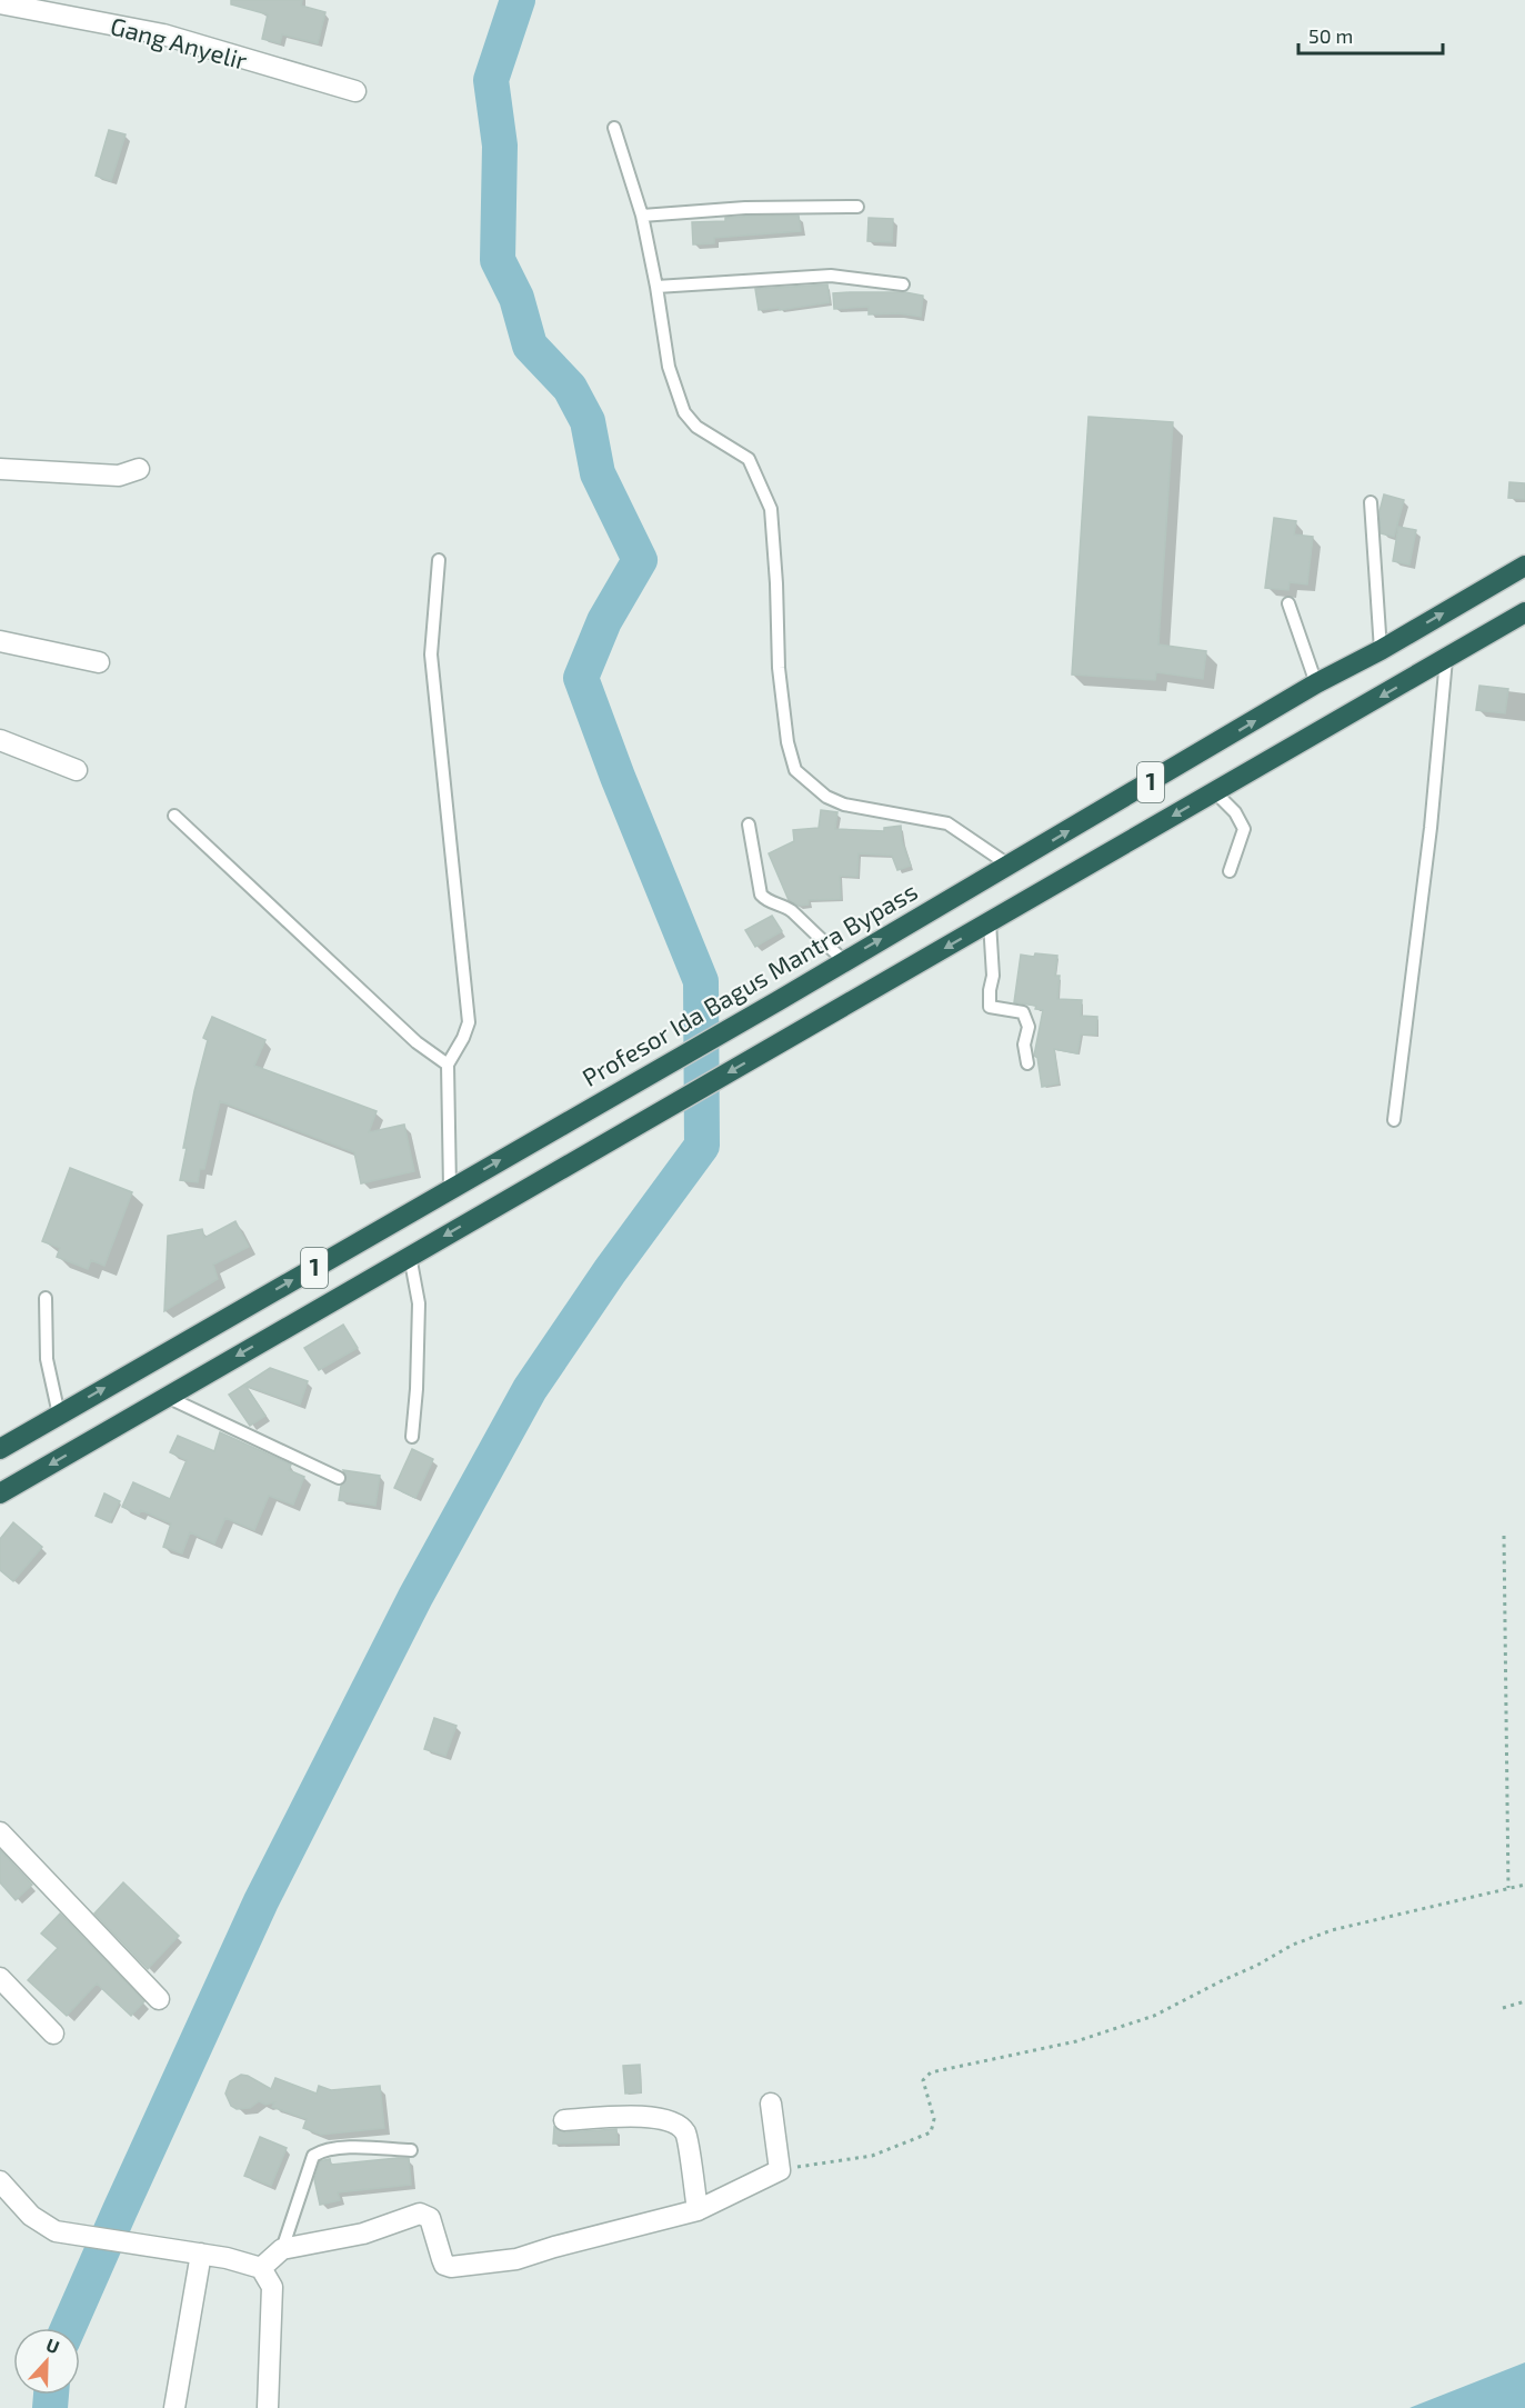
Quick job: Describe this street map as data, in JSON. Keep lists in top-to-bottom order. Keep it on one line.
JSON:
{"streets":{"highway":["1","Profesor Ida Bagus Mantra Bypass"],"street":["Gang Anyelir"]},"scale_bar":"50 m","north":"top"}
